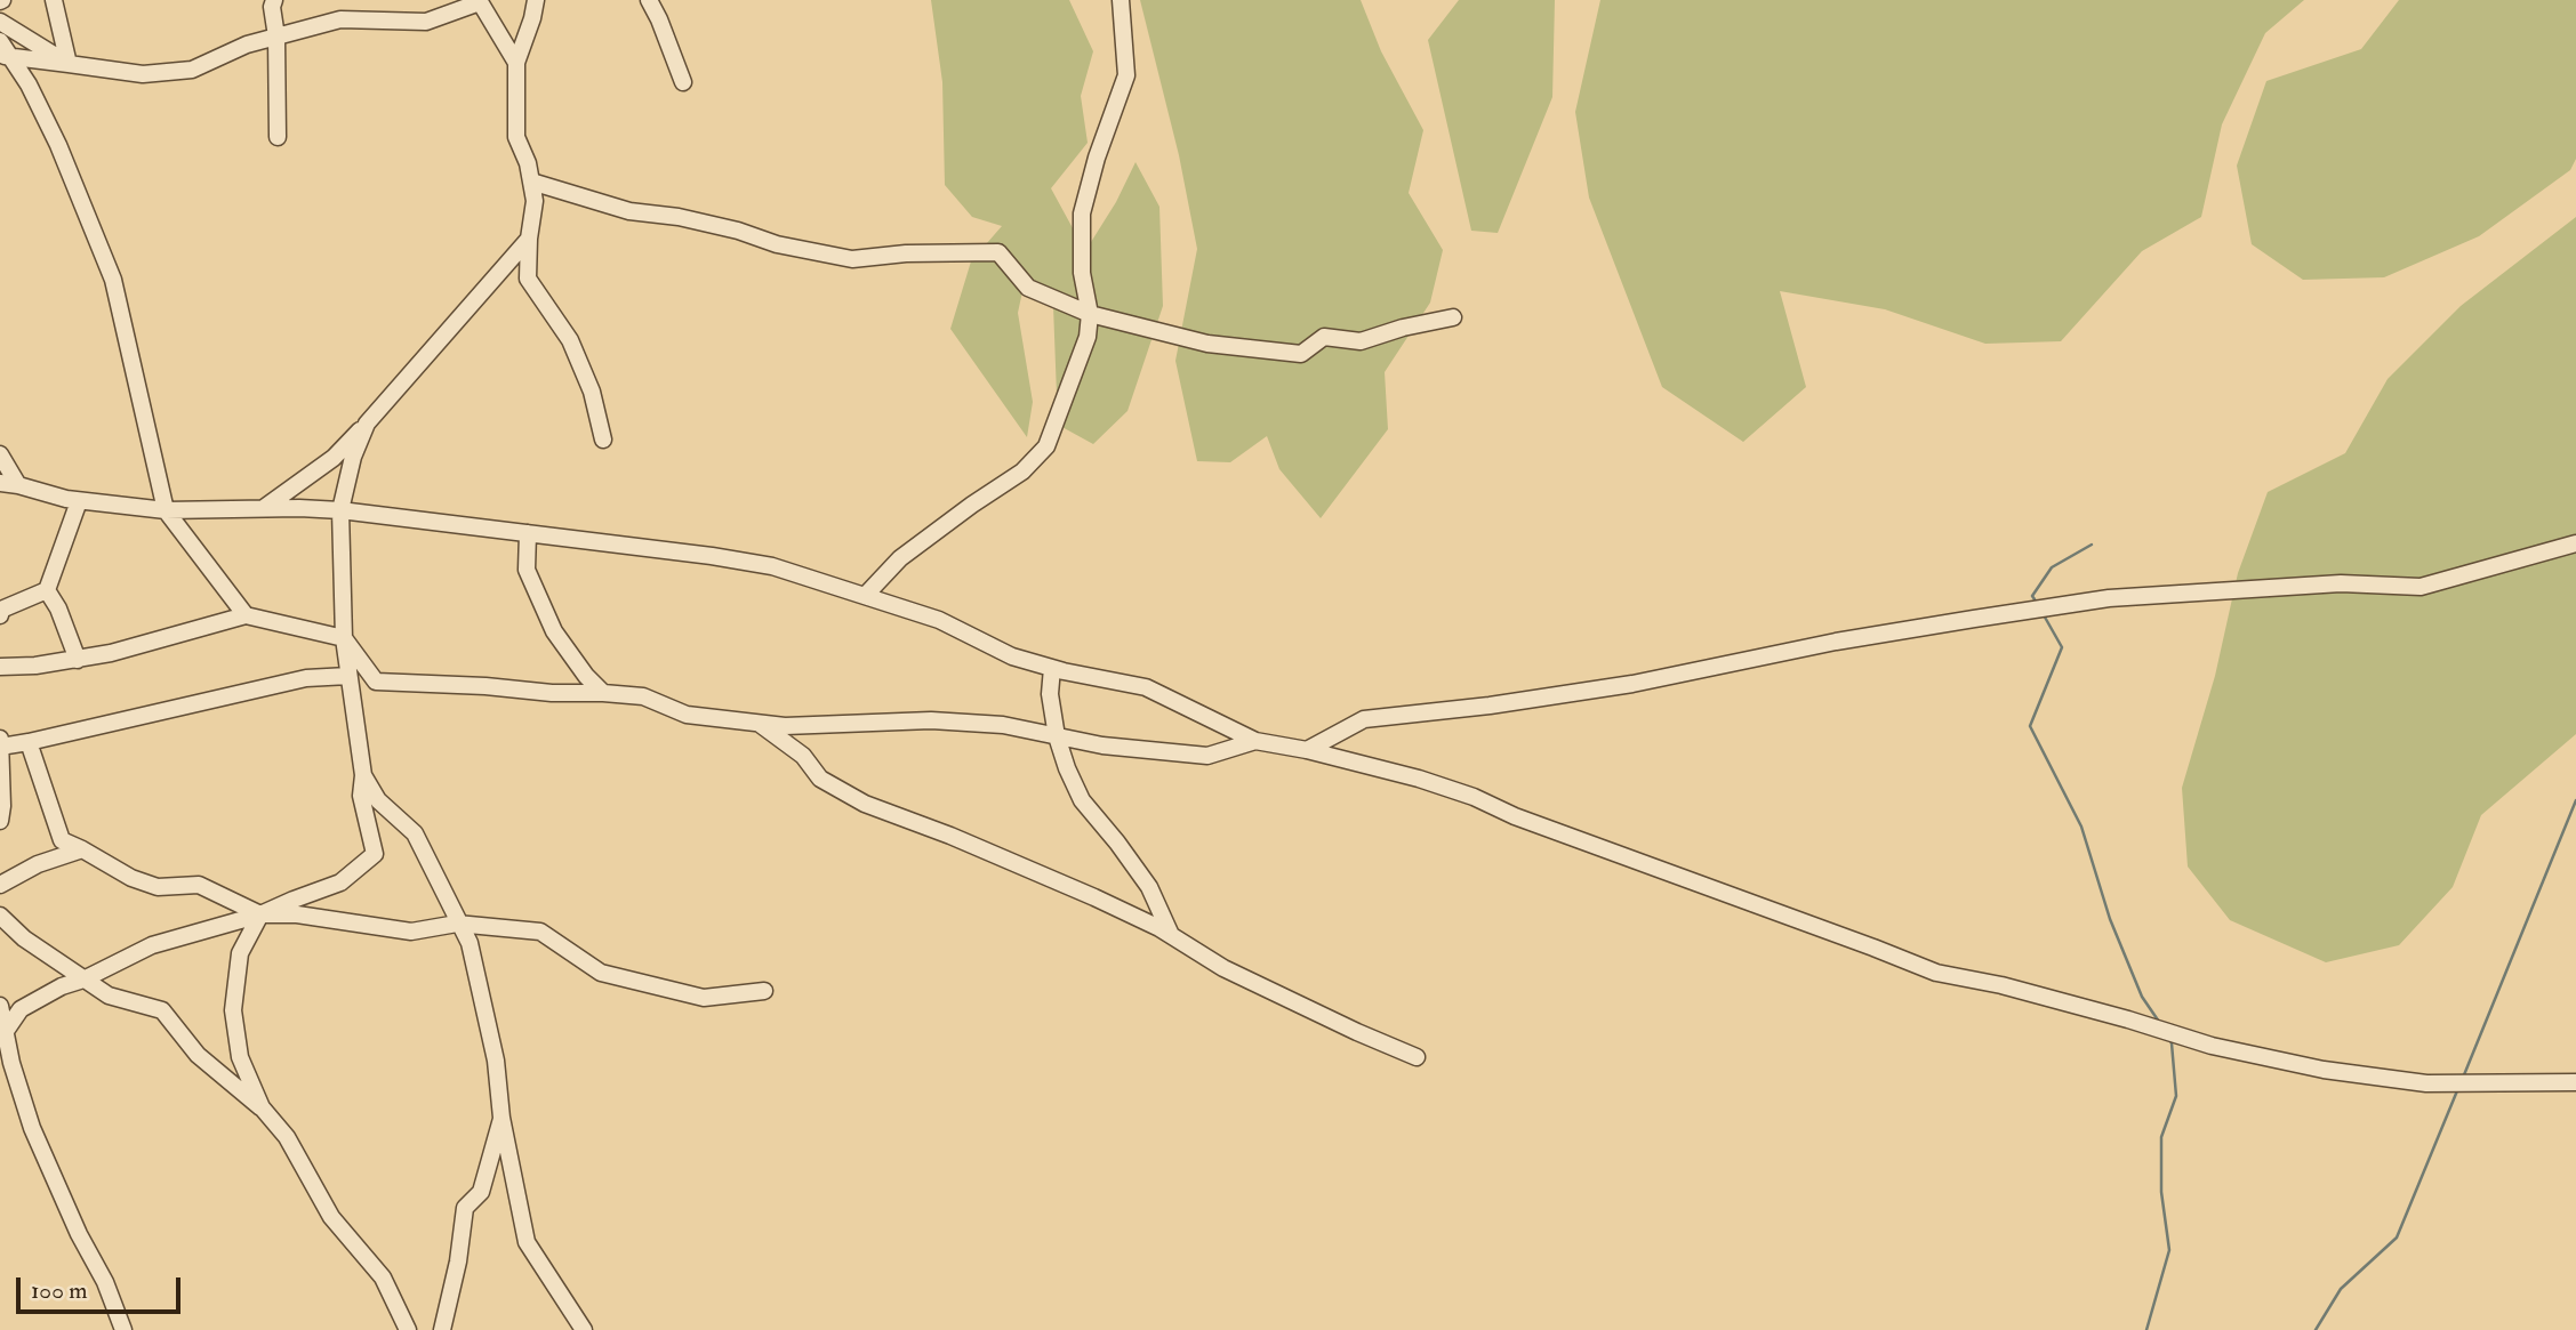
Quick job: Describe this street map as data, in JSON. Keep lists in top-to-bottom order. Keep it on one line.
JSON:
{"scale_bar":"100 m"}
